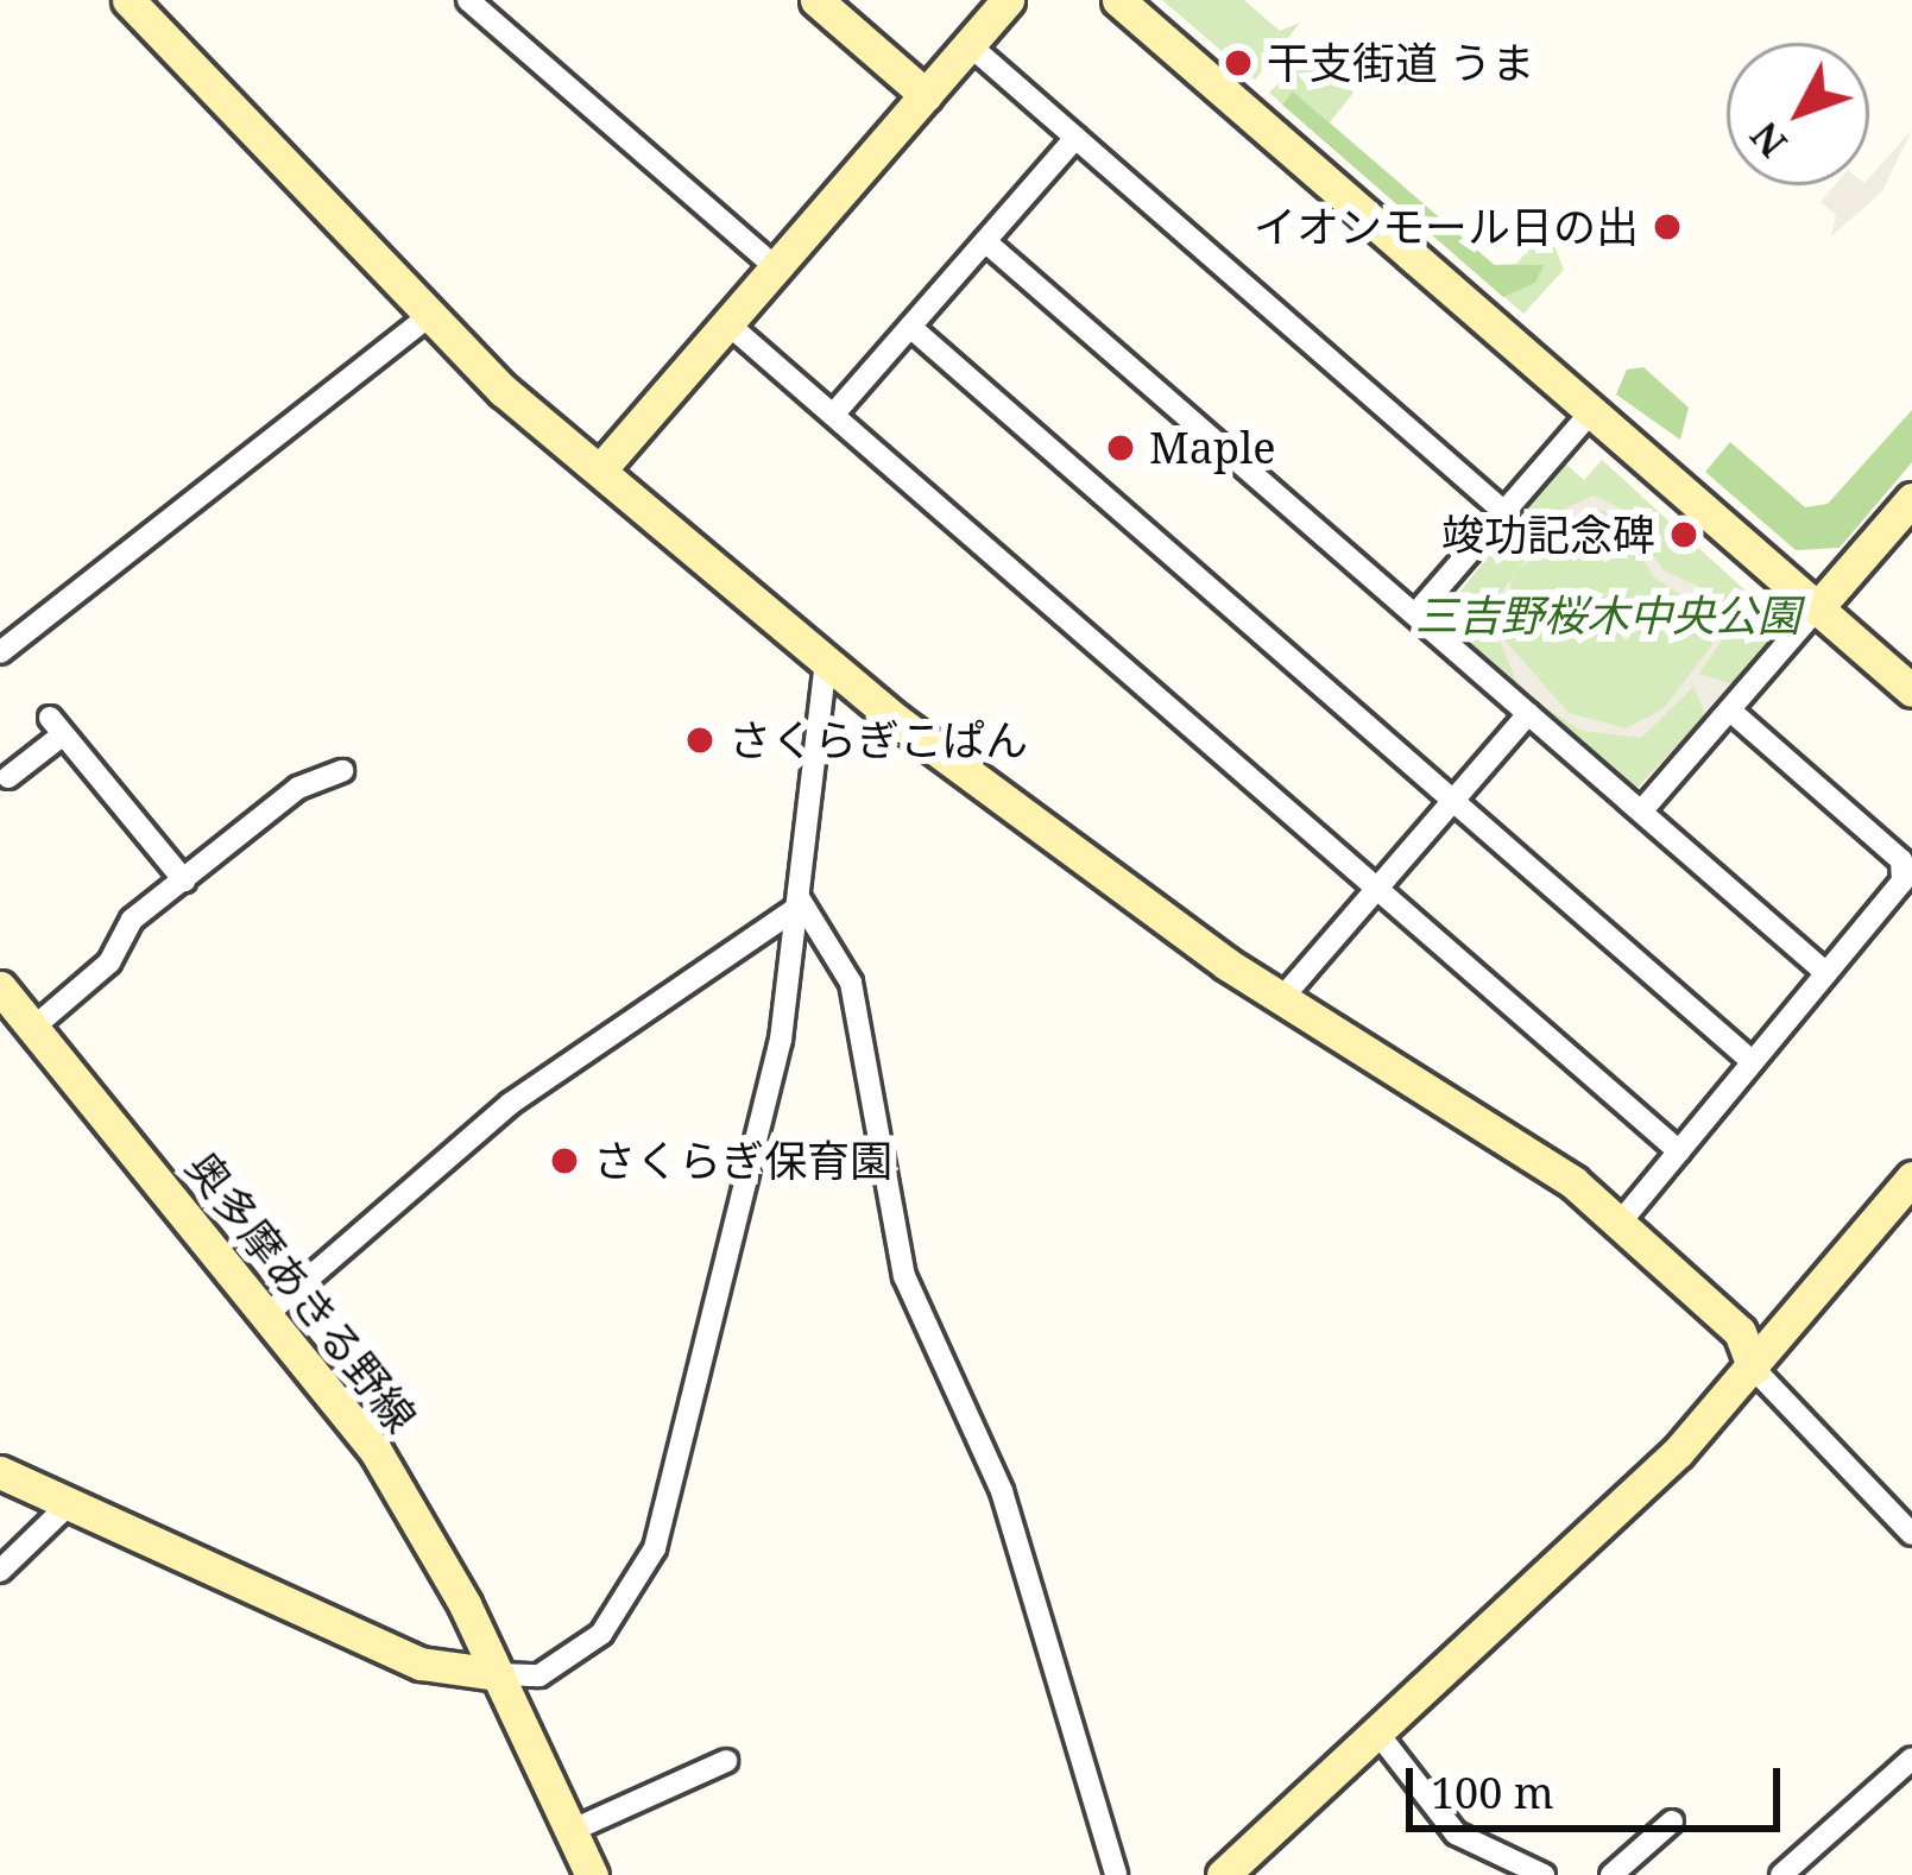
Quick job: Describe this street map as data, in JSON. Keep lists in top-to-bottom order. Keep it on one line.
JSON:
{"streets":{"street":["奥多摩あきる野線"]},"parks":["三吉野桜木中央公園"],"places":["干支街道 うま","イオンモール日の出","Maple","竣功記念碑","さくらぎこぱん","さくらぎ保育園"],"scale_bar":"100 m","north":"bottom left"}
